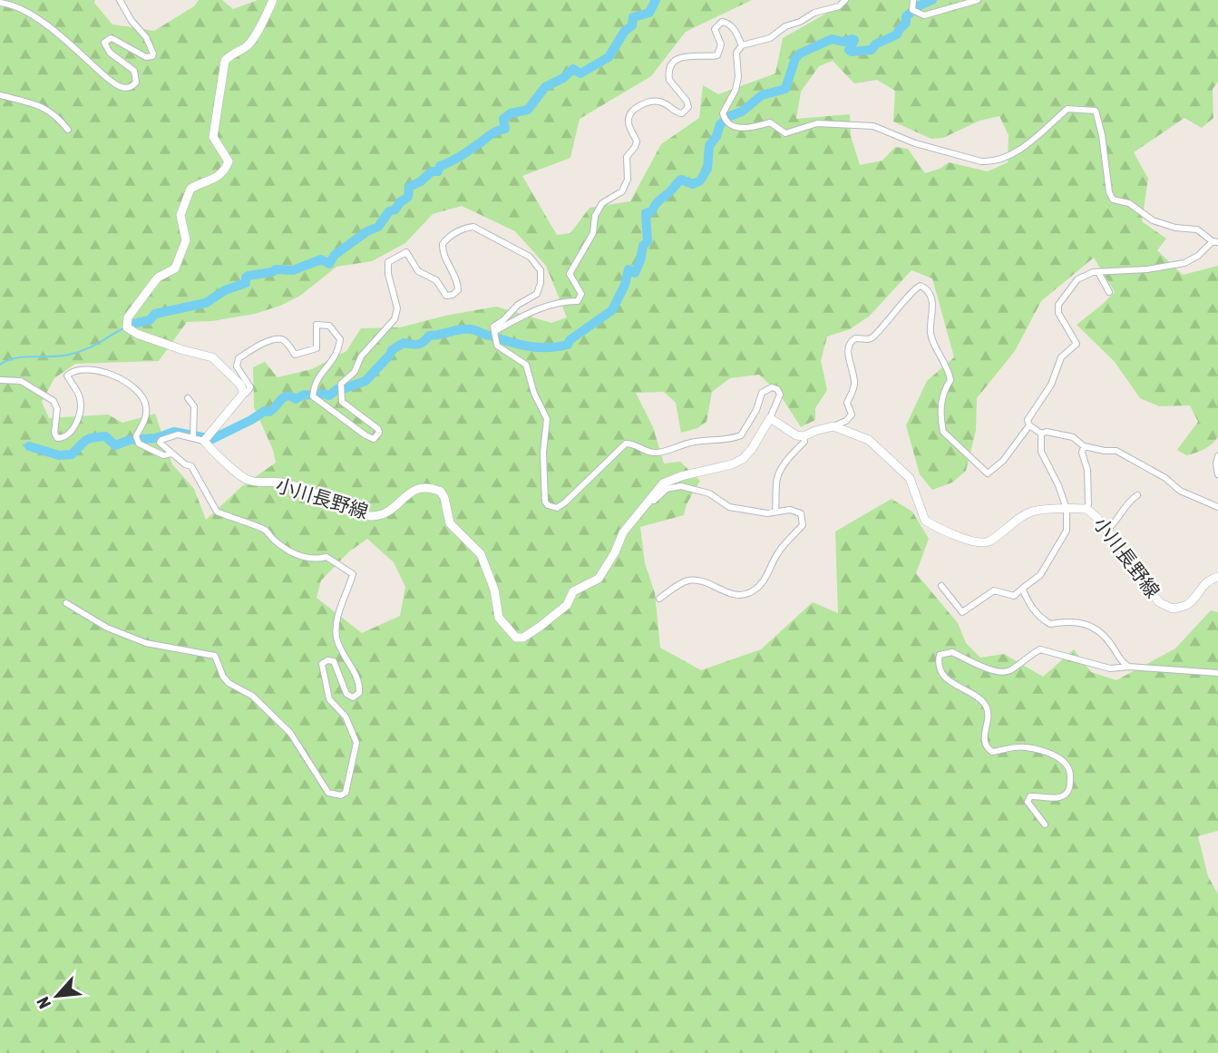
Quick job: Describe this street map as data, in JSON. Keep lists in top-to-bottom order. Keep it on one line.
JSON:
{"streets":{"main road":["小川長野線"]},"north":"bottom left"}
